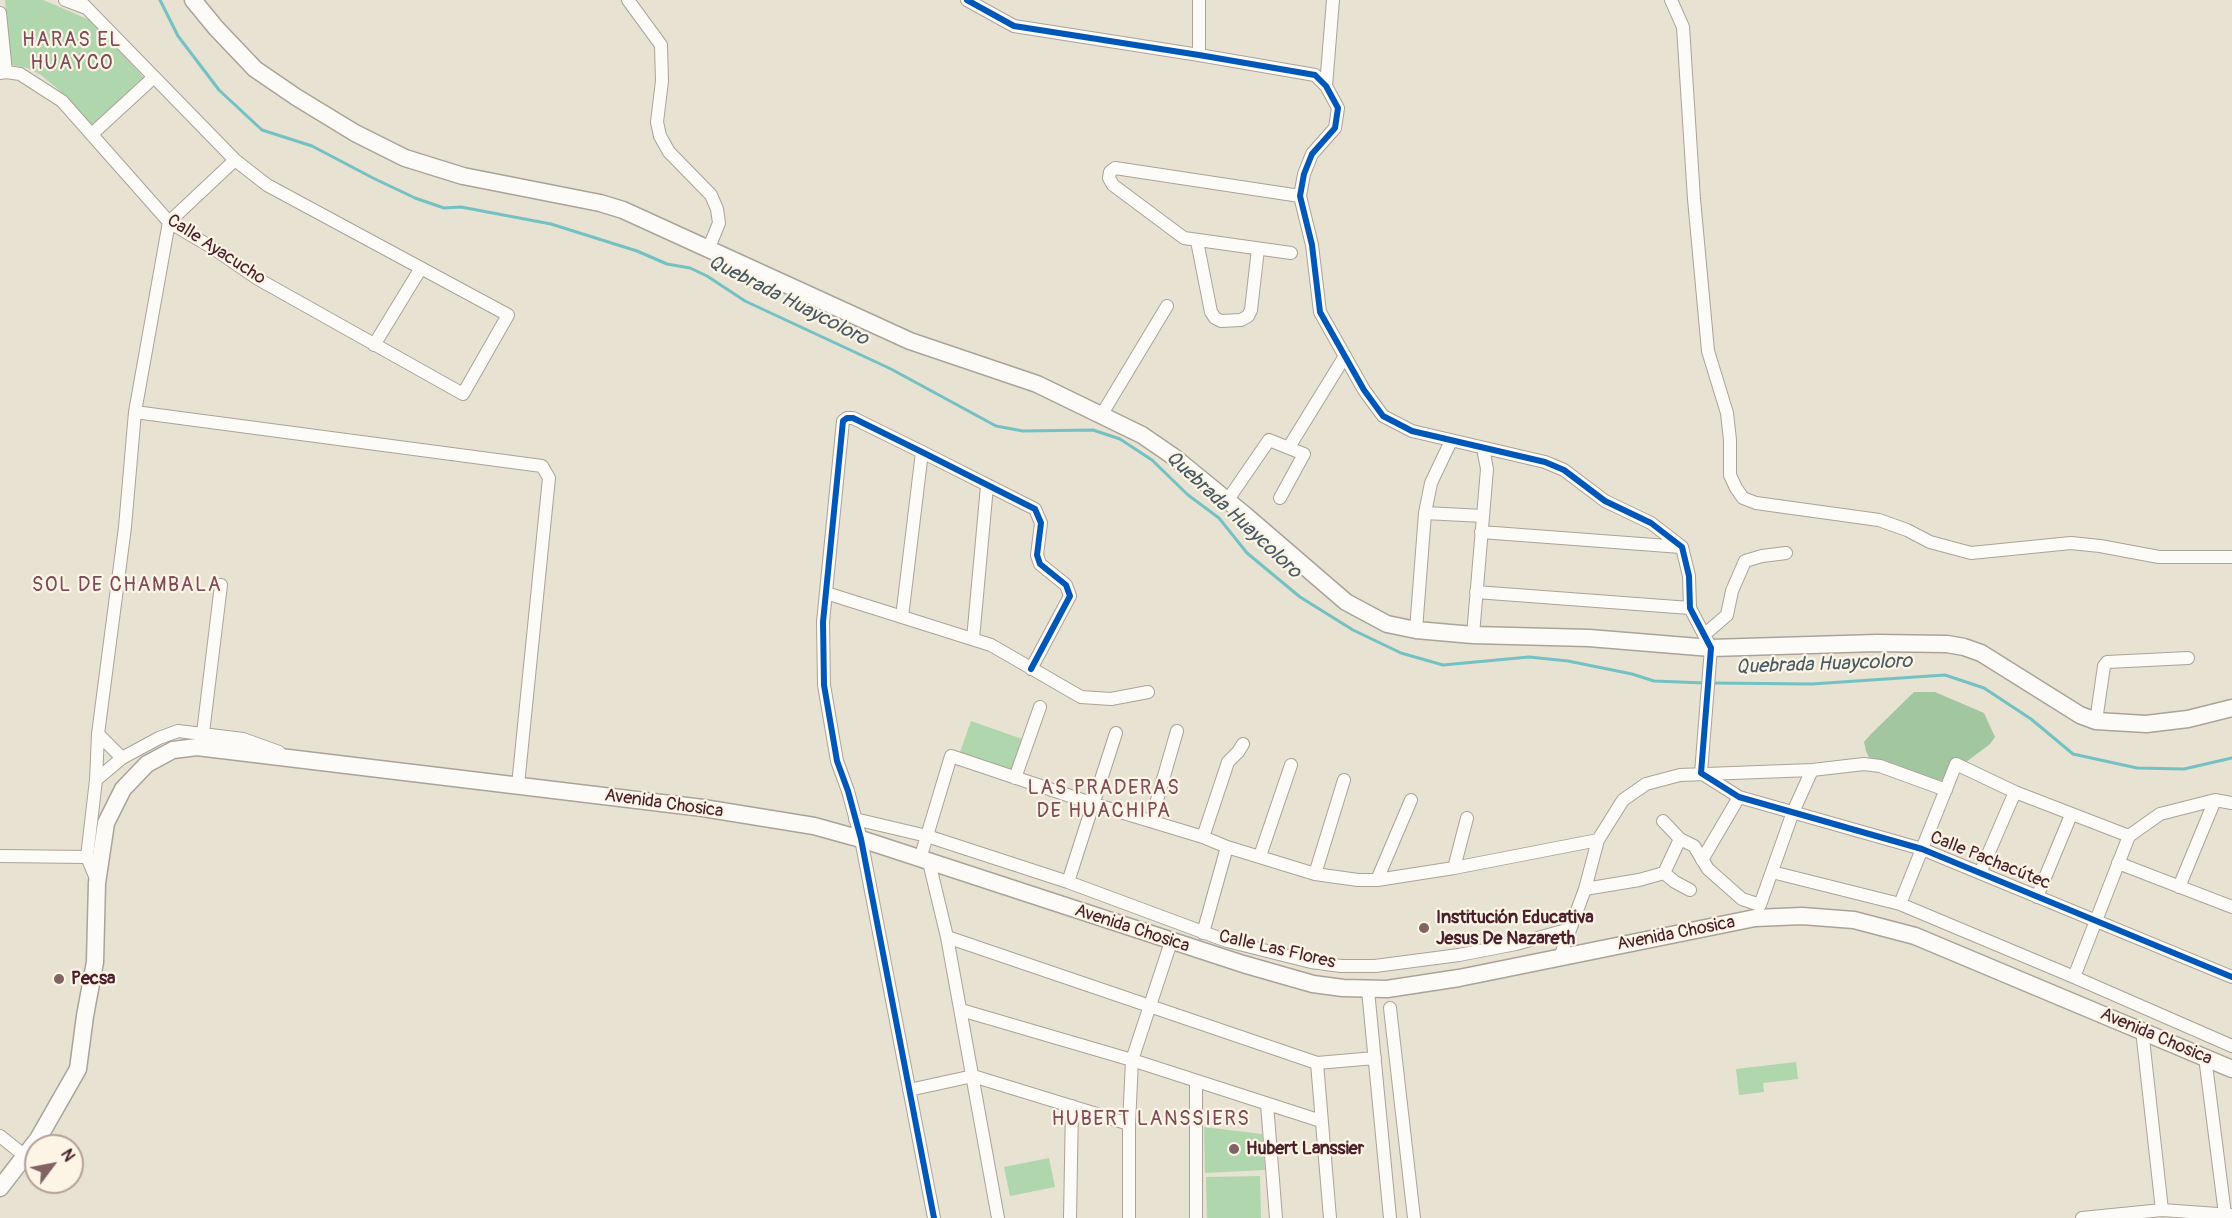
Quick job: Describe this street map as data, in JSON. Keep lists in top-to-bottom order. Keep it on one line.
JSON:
{"streets":{"main road":["Avenida Chosica"],"street":["Calle Ayacucho","Calle Pachacútec","Calle Las Flores"]},"districts":["HARAS EL HUAYCO","SOL DE CHAMBALA","LAS PRADERAS DE HUACHIPA","HUBERT LANSSIERS"],"water":["Quebrada Huaycoloro"],"places":["Institución Educativa Jesus De Nazareth","Pecsa","Hubert Lanssier"],"north":"top right"}
